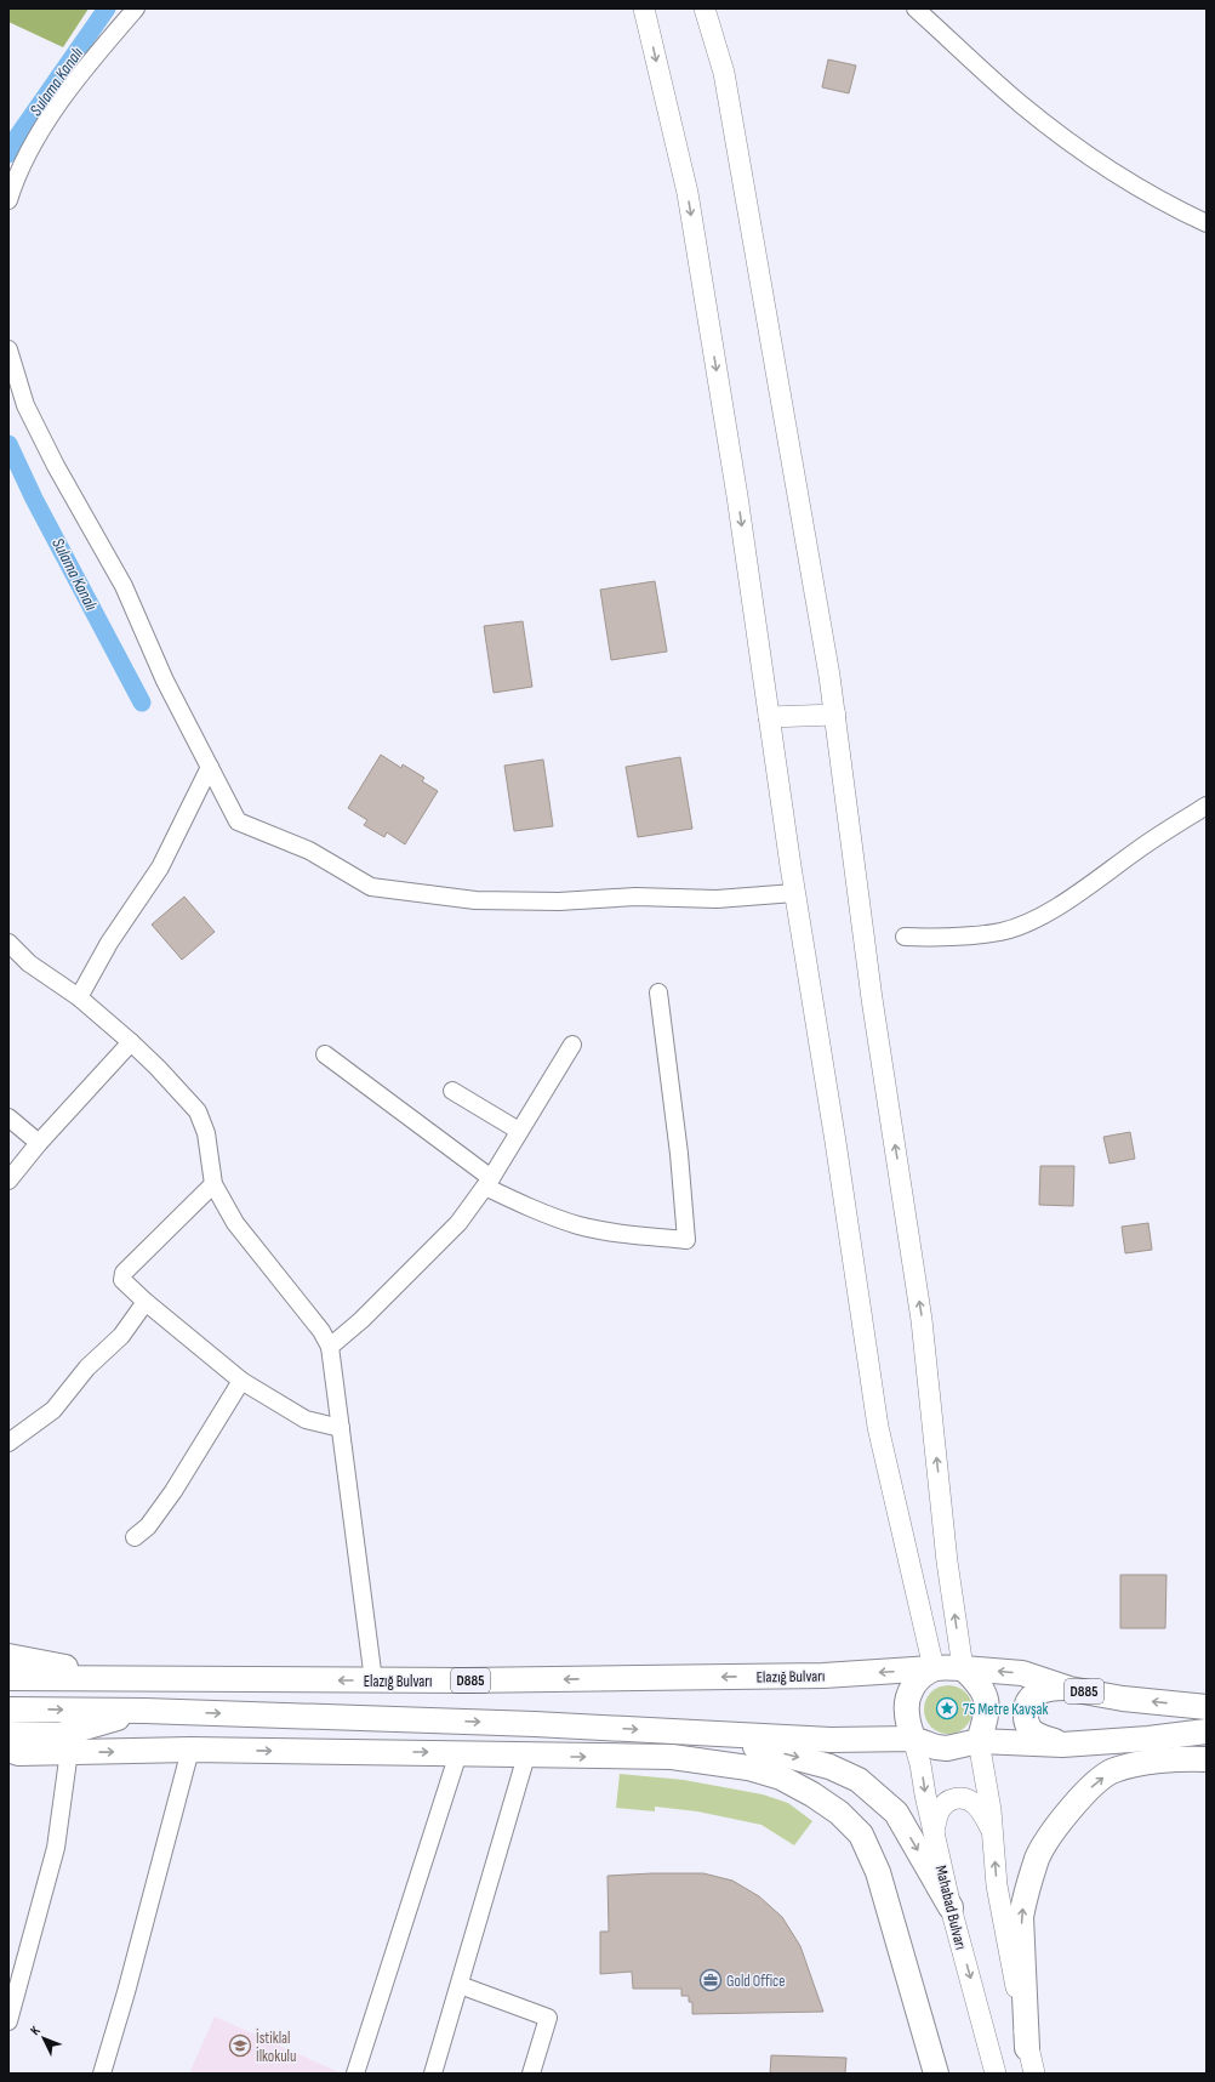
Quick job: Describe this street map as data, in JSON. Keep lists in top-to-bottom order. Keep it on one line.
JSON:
{"streets":{"highway":["Elazığ Bulvarı","D885"],"main road":["Mahabad Bulvarı"]},"crossings":[["Elazığ Bulvarı","D885"],["Elazığ Bulvarı","Mahabad Bulvarı"],["D885","Mahabad Bulvarı"]],"water":["Sulama Kanalı"],"places":{"place":["75 Metre Kavşak"],"office":["Gold Office"],"school or university":["İstiklal İlkokulu"]},"north":"top left"}
